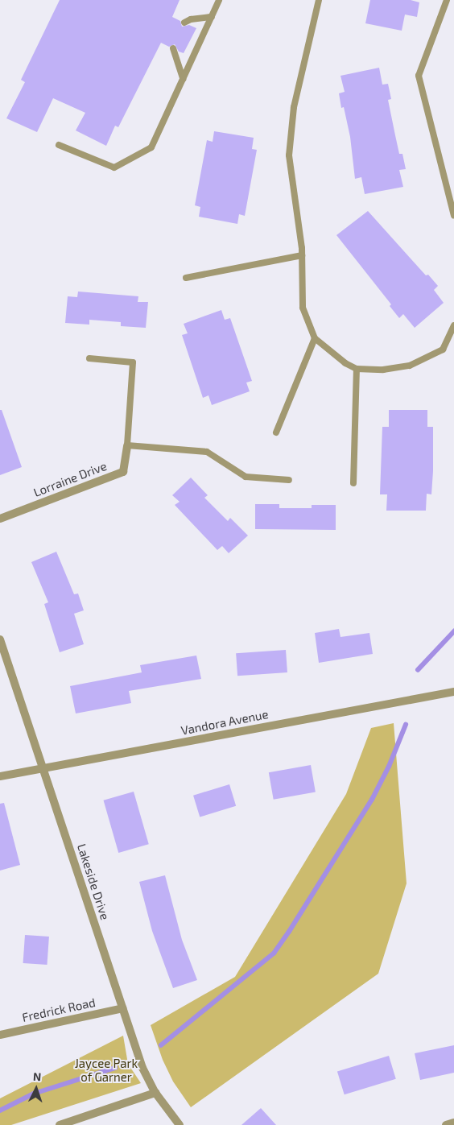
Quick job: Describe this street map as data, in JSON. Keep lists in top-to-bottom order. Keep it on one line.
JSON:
{"streets":{"street":["Lorraine Drive","Vandora Avenue","Lakeside Drive","Fredrick Road"]},"crossings":[["Vandora Avenue","Lakeside Drive"],["Lakeside Drive","Fredrick Road"]],"parks":["Jaycee Park of Garner"],"north":"top"}
